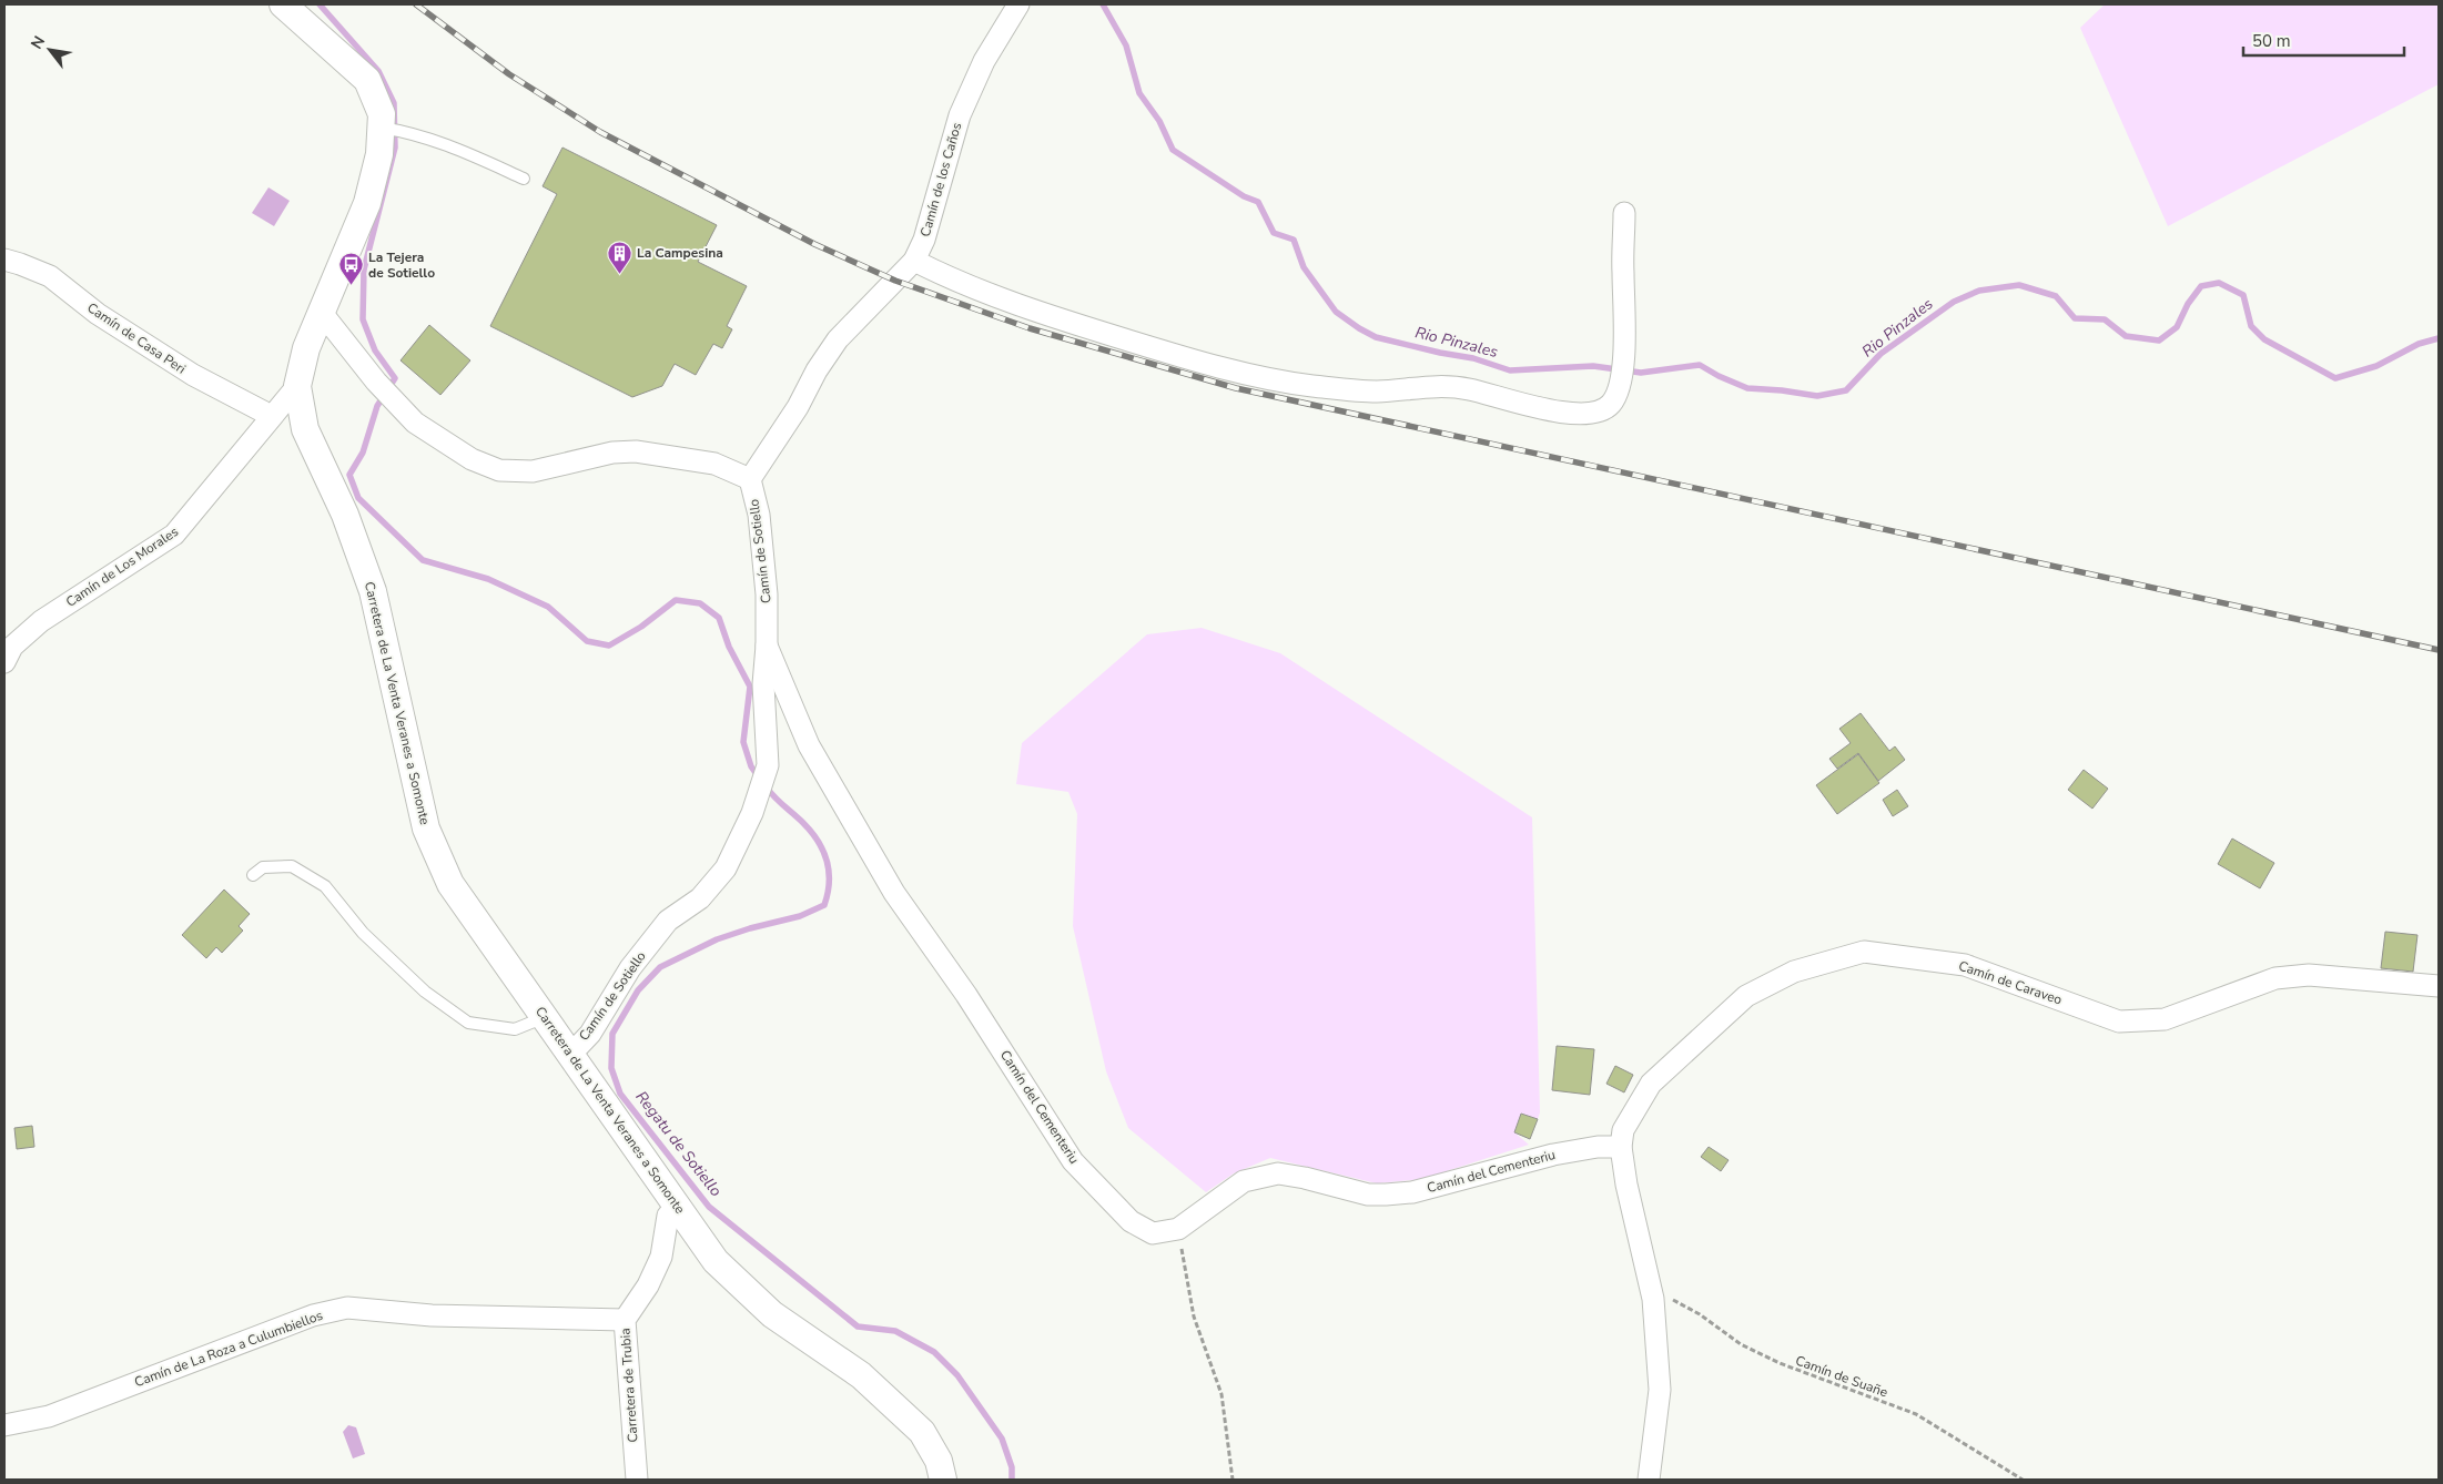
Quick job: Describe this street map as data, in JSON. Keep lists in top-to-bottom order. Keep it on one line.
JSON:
{"streets":{"street":["Camín de los Caños","Camín de Casa Peri","Camín de Sotiello","Camín de Los Morales","Carretera de La Venta Veranes a Somonte","Camín de Caraveo","Camín del Cementeriu","Camín de La Roza a Culumbiellos","Carretera de Trubia"],"path":["Camín de Suañe"]},"crossings":[["Camín de los Caños","Camín de Sotiello"],["Camín de Casa Peri","Camín de Los Morales"],["Camín de Sotiello","Carretera de La Venta Veranes a Somonte"],["Camín de Sotiello","Camín del Cementeriu"],["Camín de Los Morales","Carretera de La Venta Veranes a Somonte"],["Carretera de La Venta Veranes a Somonte","Carretera de Trubia"],["Camín de Caraveo","Camín del Cementeriu"],["Camín de La Roza a Culumbiellos","Carretera de Trubia"]],"water":["Rio Pinzales","Regatu de Sotiello"],"places":{"building":["La Campesina"],"bus stop":["La Tejera de Sotiello"]},"scale_bar":"50 m","north":"top left"}
